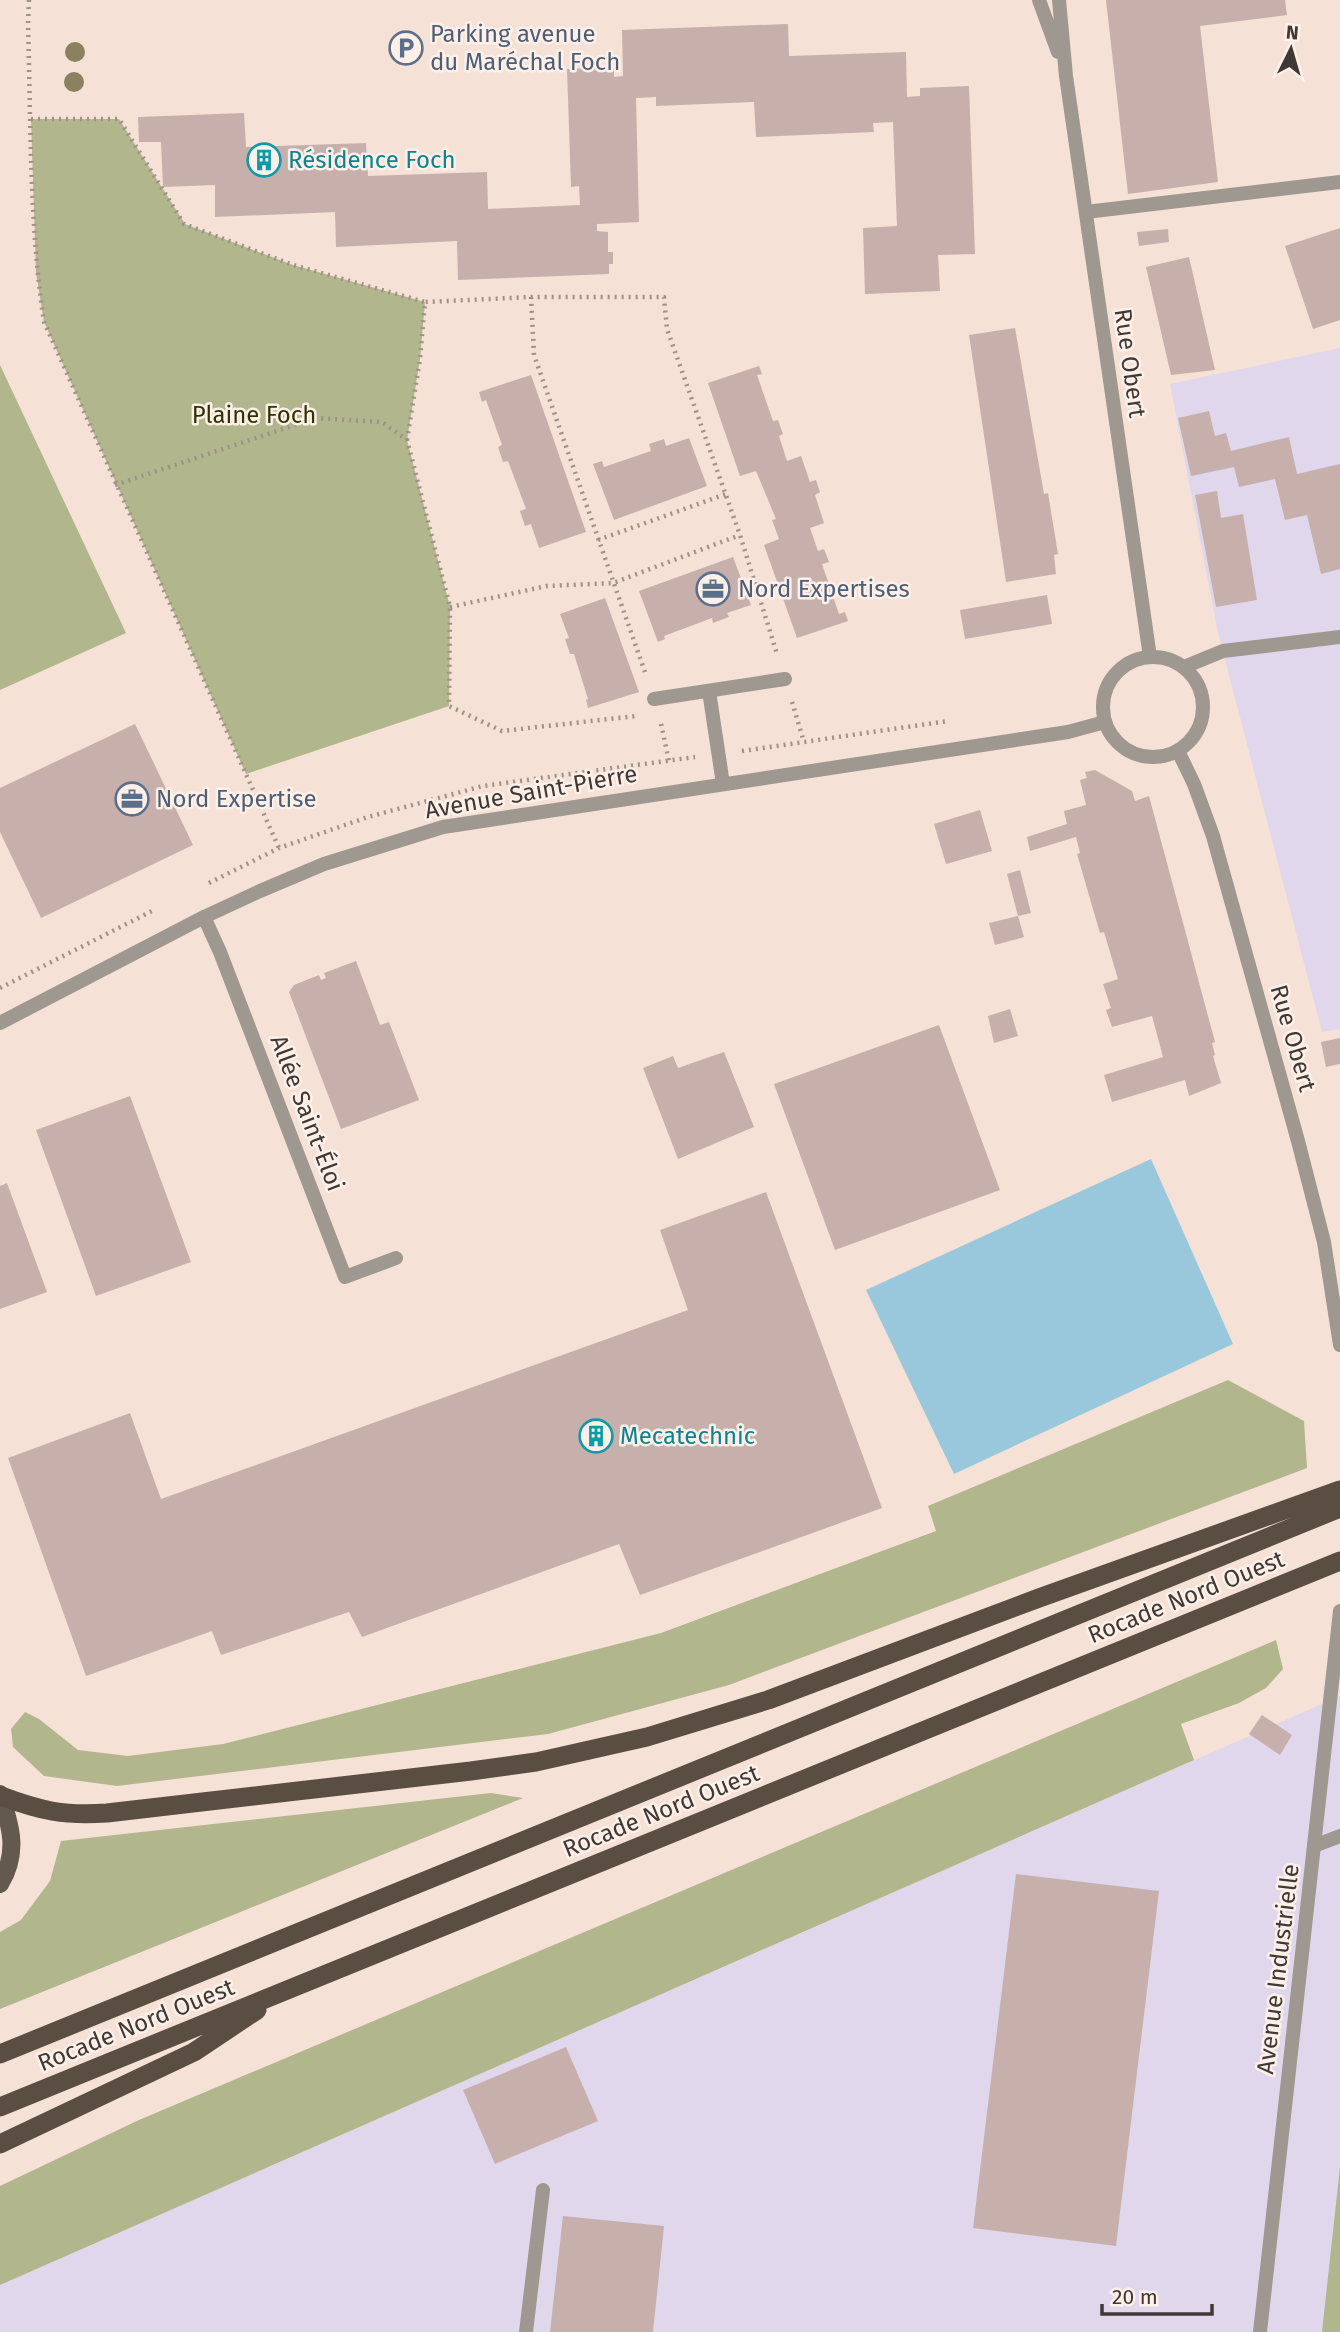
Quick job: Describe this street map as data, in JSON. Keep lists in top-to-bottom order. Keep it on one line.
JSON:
{"streets":{"highway":["Rocade Nord Ouest"],"street":["Rue Obert","Avenue Saint-Pierre","Allée Saint-Éloi","Avenue Industrielle"]},"crossings":[["Rue Obert","Avenue Saint-Pierre"],["Avenue Saint-Pierre","Allée Saint-Éloi"]],"parks":["Plaine Foch"],"places":{"parking":["Parking avenue du Maréchal Foch"],"building":["Résidence Foch","Mecatechnic"],"office":["Nord Expertises","Nord Expertise"]},"scale_bar":"20 m","north":"top"}
